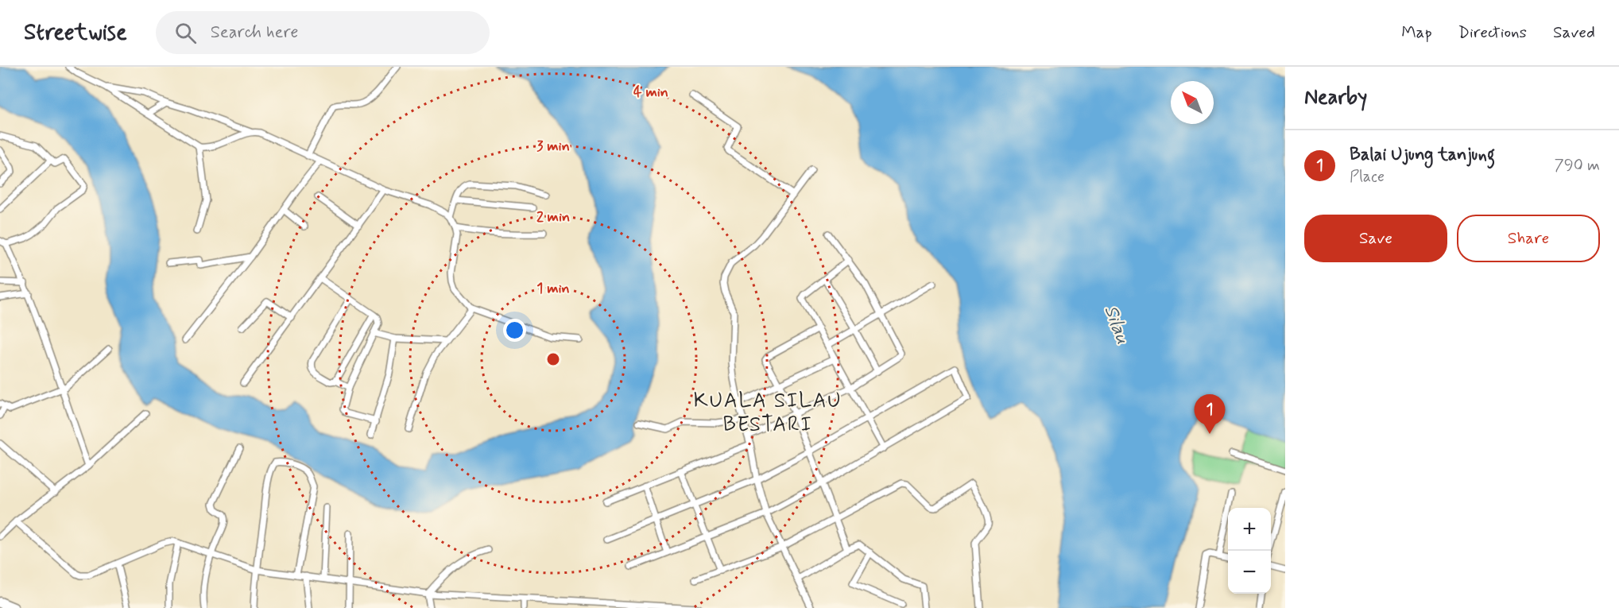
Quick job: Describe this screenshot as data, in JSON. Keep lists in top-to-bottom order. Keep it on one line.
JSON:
{"districts":["KUALA SILAU BESTARI"],"water":["Silau"],"north":"top left","page":{"header":"Streetwise","search":"Search here","nav":["Map","Directions","Saved"],"heading":"Nearby","list":[{"mark":"1","name":"Balai Ujung tanjung","note":"Place","value":"790 m"}],"buttons":["Save","Share"],"pins":"1","map_buttons":["+","−"]},"rings":["4 min","3 min","2 min","1 min"]}
